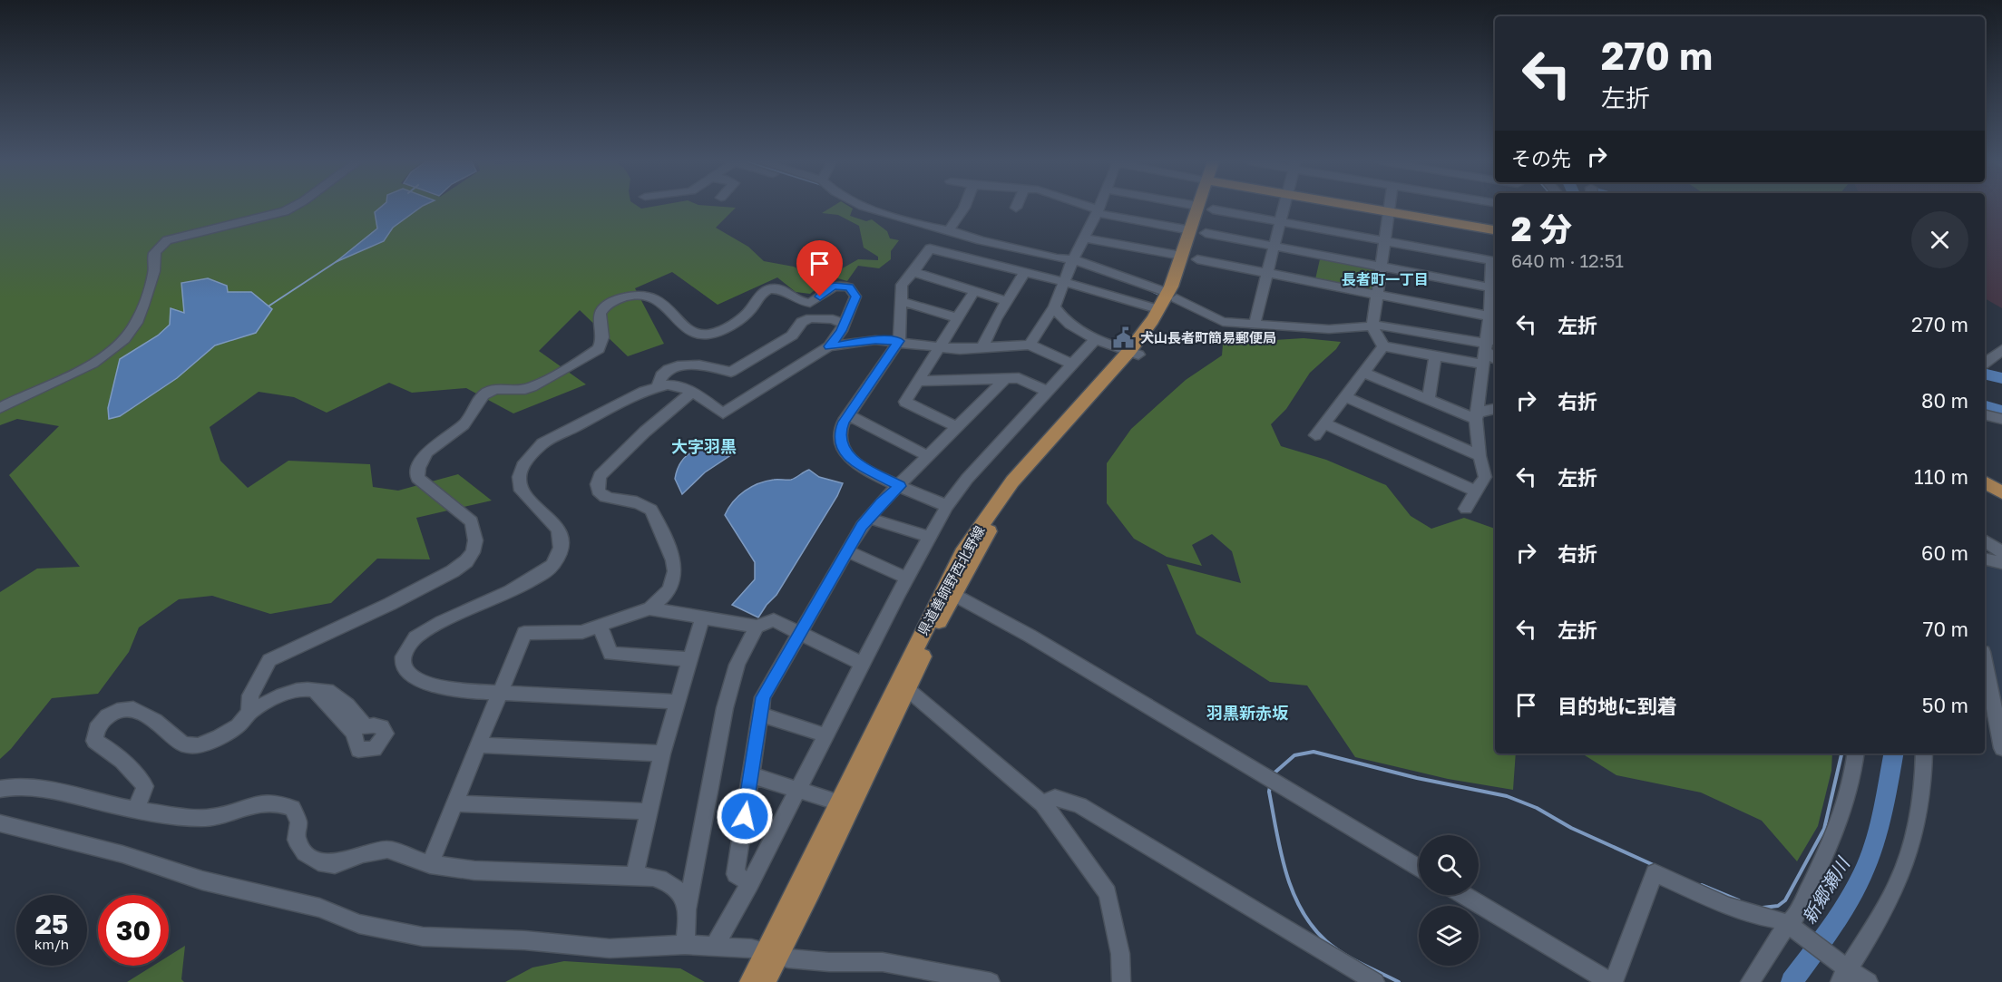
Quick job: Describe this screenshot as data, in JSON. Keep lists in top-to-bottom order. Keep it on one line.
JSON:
{"streets":{"main road":["県道善師野西北野線"]},"districts":["長者町一丁目","大字羽黒","羽黒新赤坂"],"water":["新郷瀬川"],"places":{"public building":["犬山長者町簡易郵便局"]},"page":{"turn":["270 m","左折"],"then":"その先","heading":["2 分","640 m · 12:51"],"list":[{"name":"左折","value":"270 m"},{"name":"右折","value":"80 m"},{"name":"左折","value":"110 m"},{"name":"右折","value":"60 m"},{"name":"左折","value":"70 m"},{"name":"目的地に到着","value":"50 m"}],"speed":"25 km/h","limit":"30"}}
